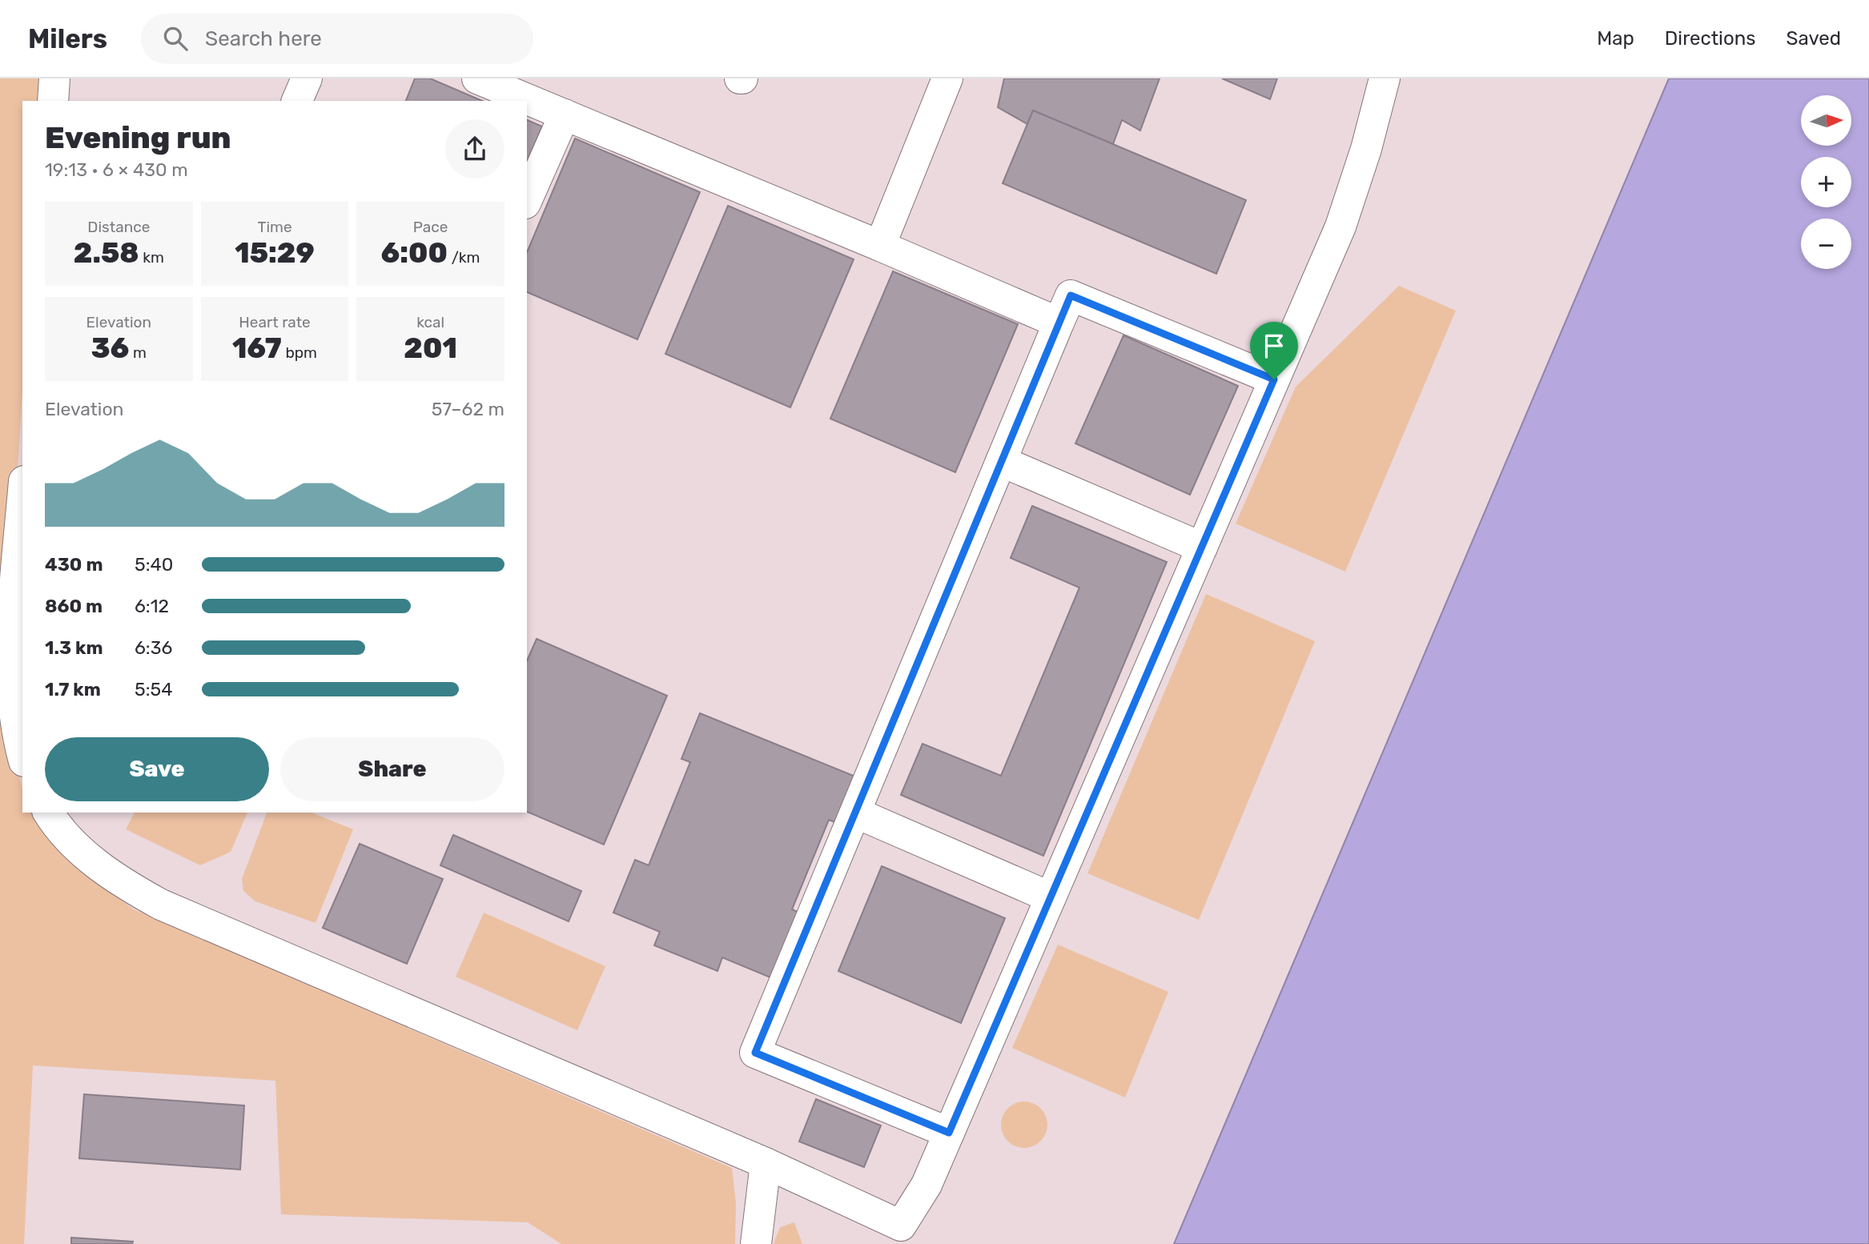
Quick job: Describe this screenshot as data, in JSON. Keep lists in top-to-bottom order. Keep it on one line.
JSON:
{"north":"right","page":{"header":"Milers","search":"Search here","nav":["Map","Directions","Saved"],"map_buttons":["+","−"],"heading":["Evening run","19:13 · 6 × 430 m"],"stats":[["Distance","2.58 km"],["Time","15:29"],["Pace","6:00 /km"],["Elevation","36 m"],["Heart rate","167 bpm"],["kcal","201"]],"chart":["Elevation","57–62 m"],"list":[{"name":"430 m","note":"5:40"},{"name":"860 m","note":"6:12"},{"name":"1.3 km","note":"6:36"},{"name":"1.7 km","note":"5:54"}],"buttons":["Save","Share"]}}
